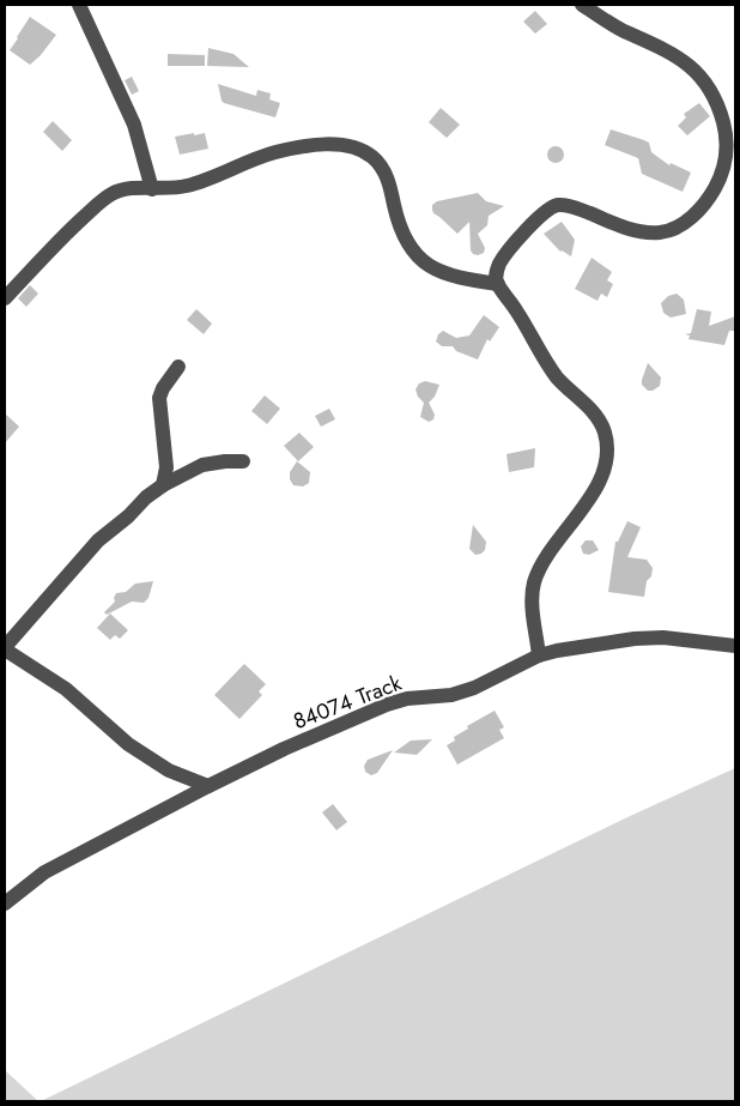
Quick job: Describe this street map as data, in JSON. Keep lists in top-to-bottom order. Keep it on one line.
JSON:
{"streets":{"street":["84074 Track"]}}
